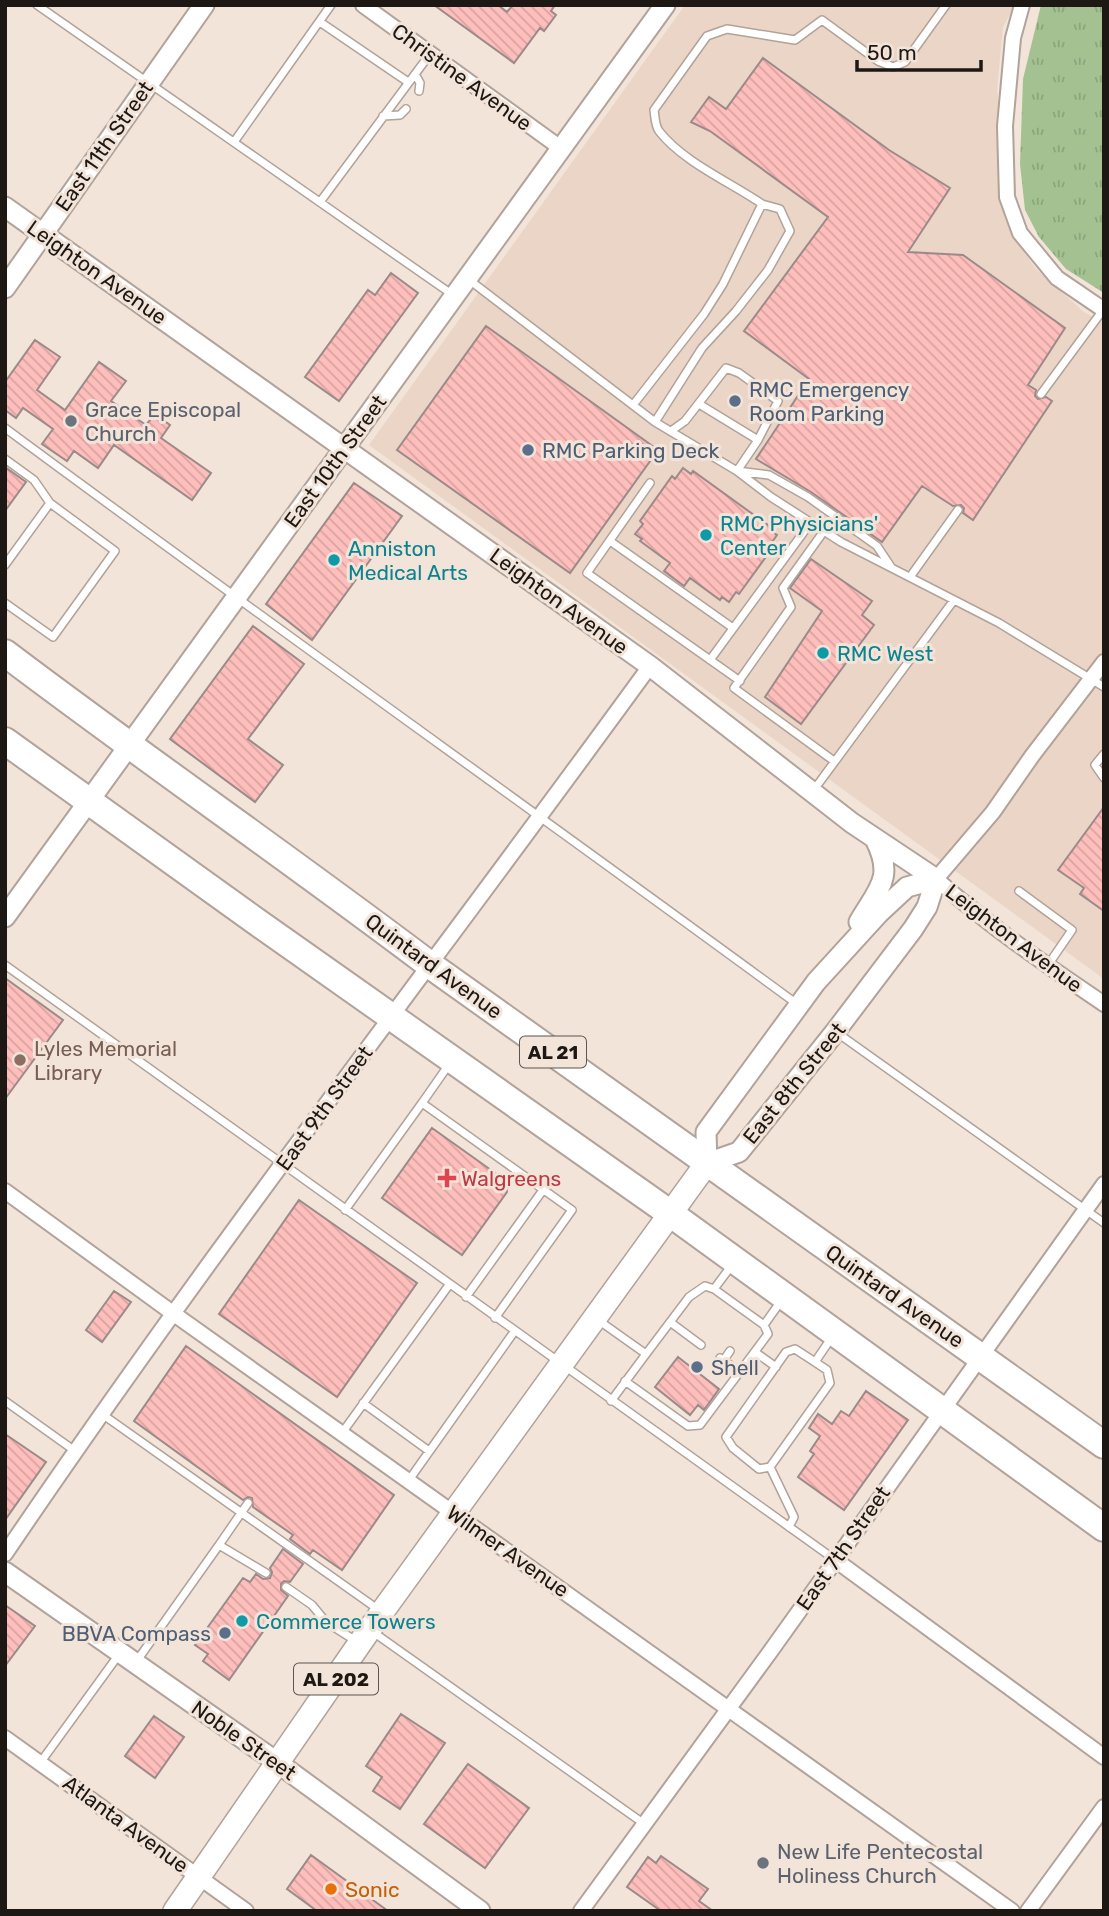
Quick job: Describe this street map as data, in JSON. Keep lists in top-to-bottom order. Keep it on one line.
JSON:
{"streets":{"highway":["Quintard Avenue","AL 21"],"main road":["AL 202"],"street":["Christine Avenue","East 11th Street","Leighton Avenue","East 10th Street","East 8th Street","East 9th Street","East 7th Street","Wilmer Avenue","Noble Street","Atlanta Avenue"]},"crossings":[["Christine Avenue","East 10th Street"],["East 11th Street","Leighton Avenue"],["Leighton Avenue","East 10th Street"],["Leighton Avenue","East 8th Street"],["Leighton Avenue","East 9th Street"],["East 10th Street","Quintard Avenue"],["Quintard Avenue","East 8th Street"],["Quintard Avenue","East 9th Street"],["Quintard Avenue","East 7th Street"],["Quintard Avenue","AL 202"],["East 8th Street","AL 202"],["East 9th Street","Wilmer Avenue"],["East 7th Street","Wilmer Avenue"],["Wilmer Avenue","AL 202"],["AL 202","Noble Street"],["AL 202","Atlanta Avenue"]],"places":{"other":["RMC Emergency Room Parking","Grace Episcopal Church","RMC Parking Deck","RMC Physicians' Center","Anniston Medical Arts","RMC West","Lyles Memorial Library","Shell","Commerce Towers","BBVA Compass","New Life Pentecostal Holiness Church","Sonic"],"health":["Walgreens"]},"scale_bar":"50 m"}
